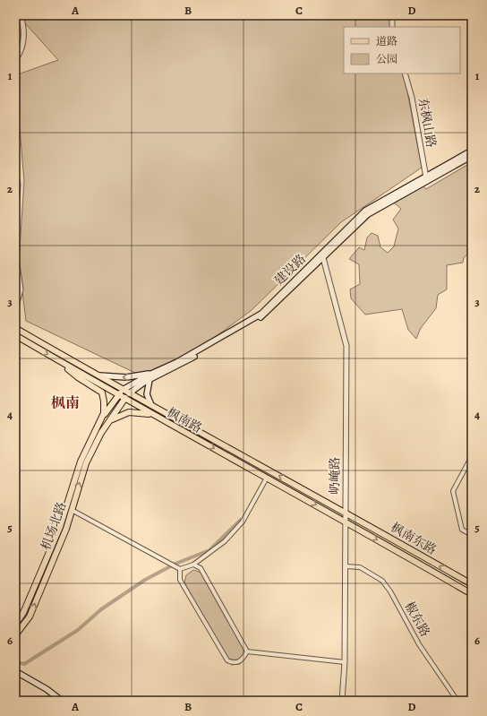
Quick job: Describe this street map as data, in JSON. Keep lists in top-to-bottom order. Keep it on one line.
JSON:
{"streets":{"main road":["建设路","枫南路","机场北路","枫南东路"],"street":["东枫山路","屷崦路","椒东路"]},"crossings":[["东枫山路","建设路"],["建设路","枫南路"],["建设路","屷崦路"],["建设路","机场北路"],["枫南路","屷崦路"],["枫南路","机场北路"],["枫南路","枫南东路"],["屷崦路","枫南东路"],["屷崦路","椒东路"]],"one_way":["枫南东路"],"districts":["枫南"],"legend":["道路","公园"],"grid":{"columns":["A","B","C","D"],"rows":["1","2","3","4","5","6"]}}
